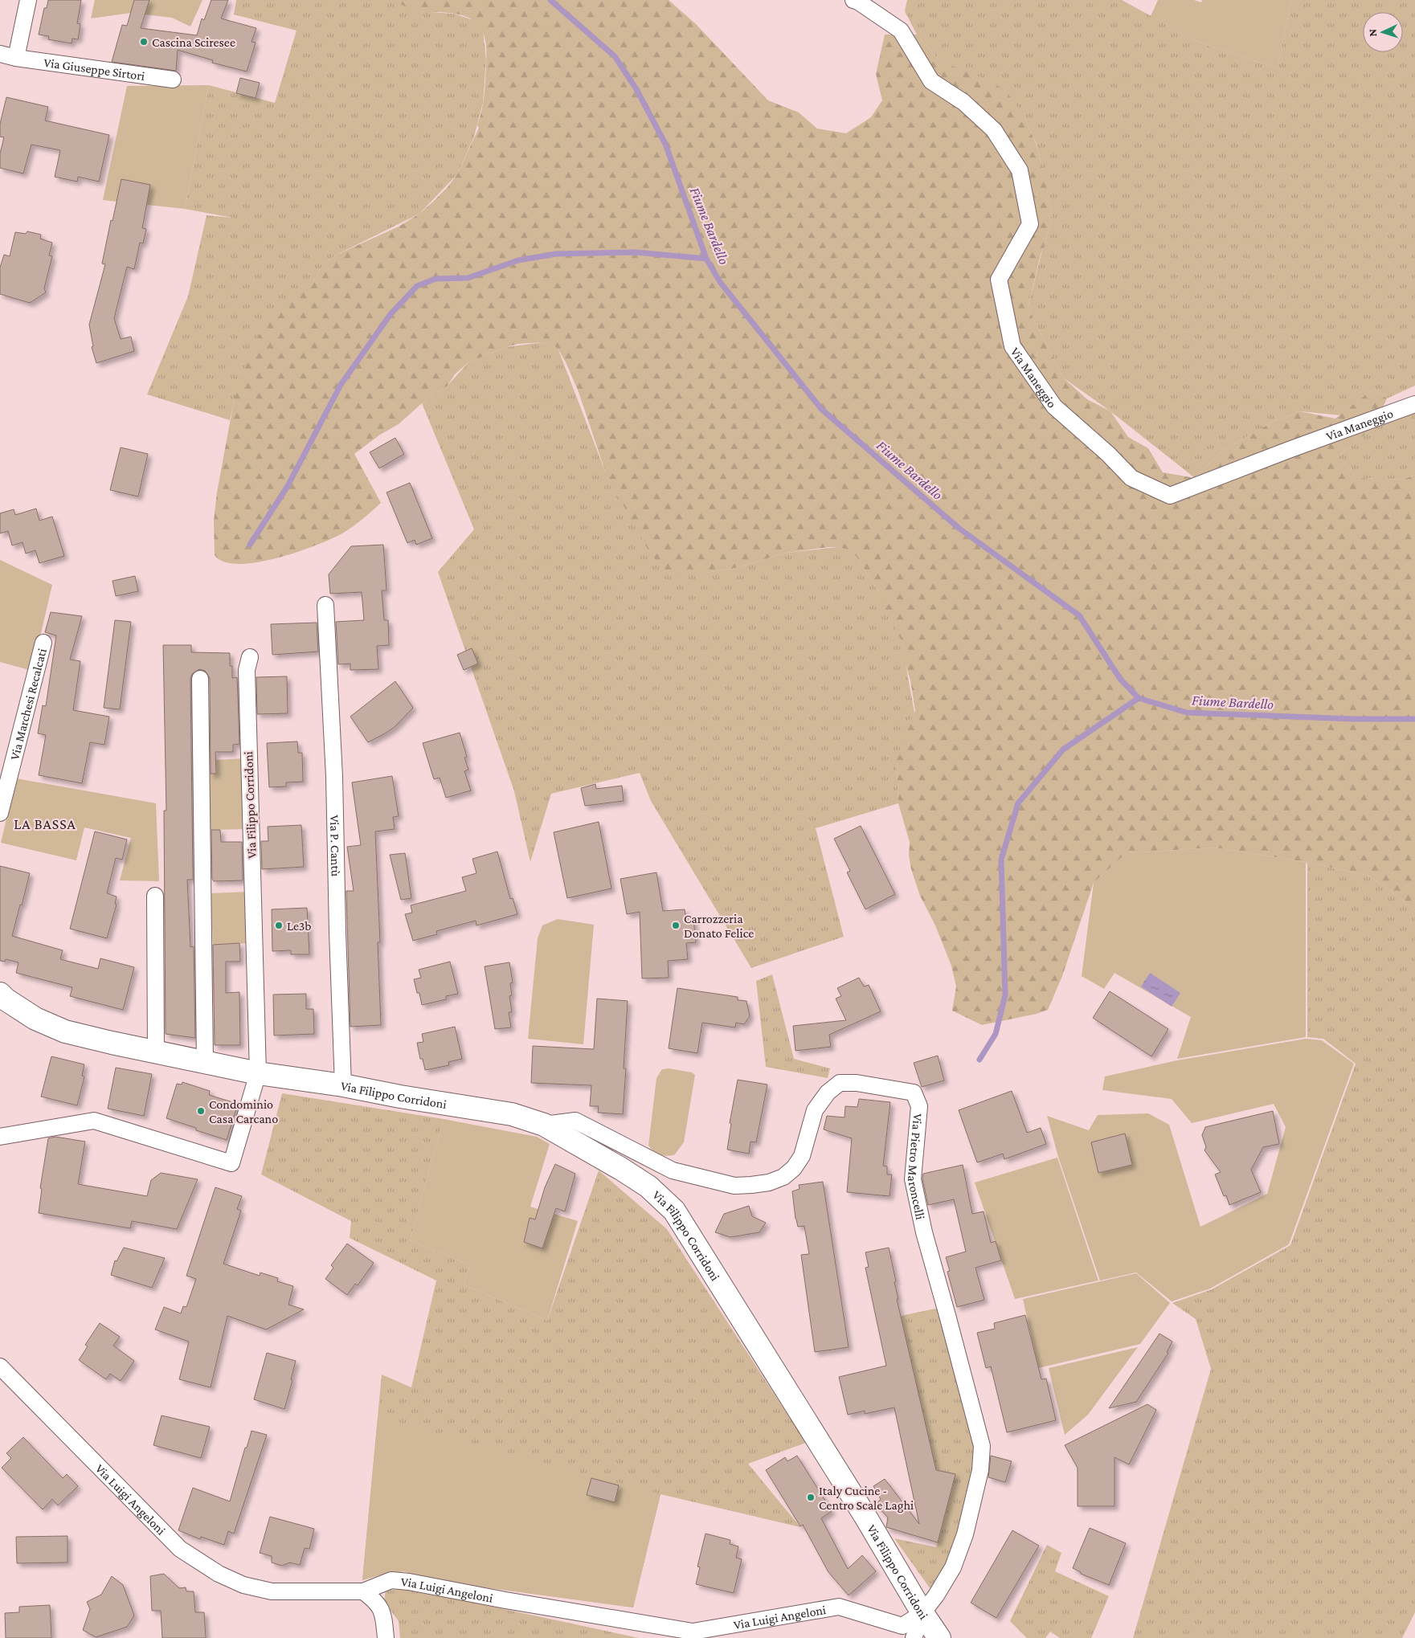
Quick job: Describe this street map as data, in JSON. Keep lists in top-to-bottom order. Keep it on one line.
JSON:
{"streets":{"street":["Via Giuseppe Sirtori","Via Maneggio","Via Marchesi Recalcati","Via Filippo Corridoni","Via P. Cantù","Via Pietro Maroncelli","Via Luigi Angeloni"]},"crossings":[["Via Filippo Corridoni","Via P. Cantù"],["Via Filippo Corridoni","Via Pietro Maroncelli"],["Via Filippo Corridoni","Via Luigi Angeloni"],["Via Pietro Maroncelli","Via Luigi Angeloni"]],"districts":["LA BASSA"],"water":["Fiume Bardello"],"places":["Cascina Sciresee","Le3b","Carrozzeria Donato Felice","Condominio Casa Carcano","Italy Cucine - Centro Scale Laghi"],"north":"left"}
